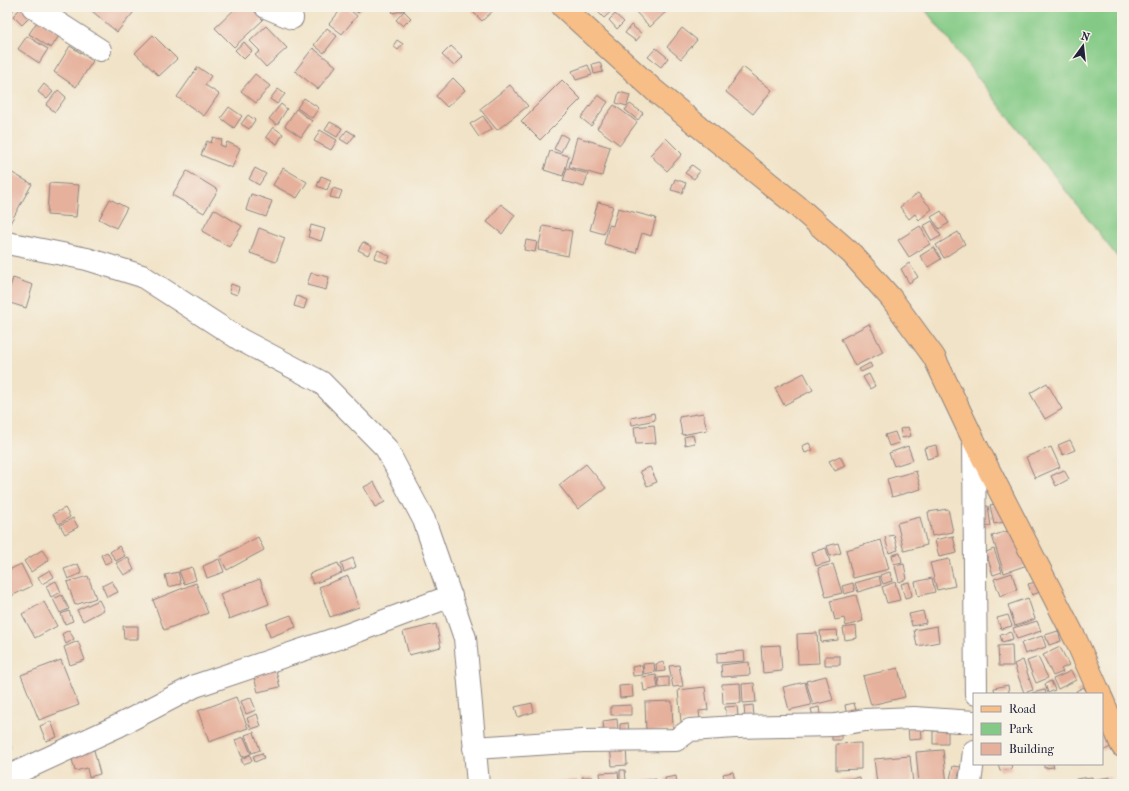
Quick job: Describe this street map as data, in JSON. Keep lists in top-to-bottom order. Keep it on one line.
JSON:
{"legend":["Road","Park","Building"],"north":"top"}
